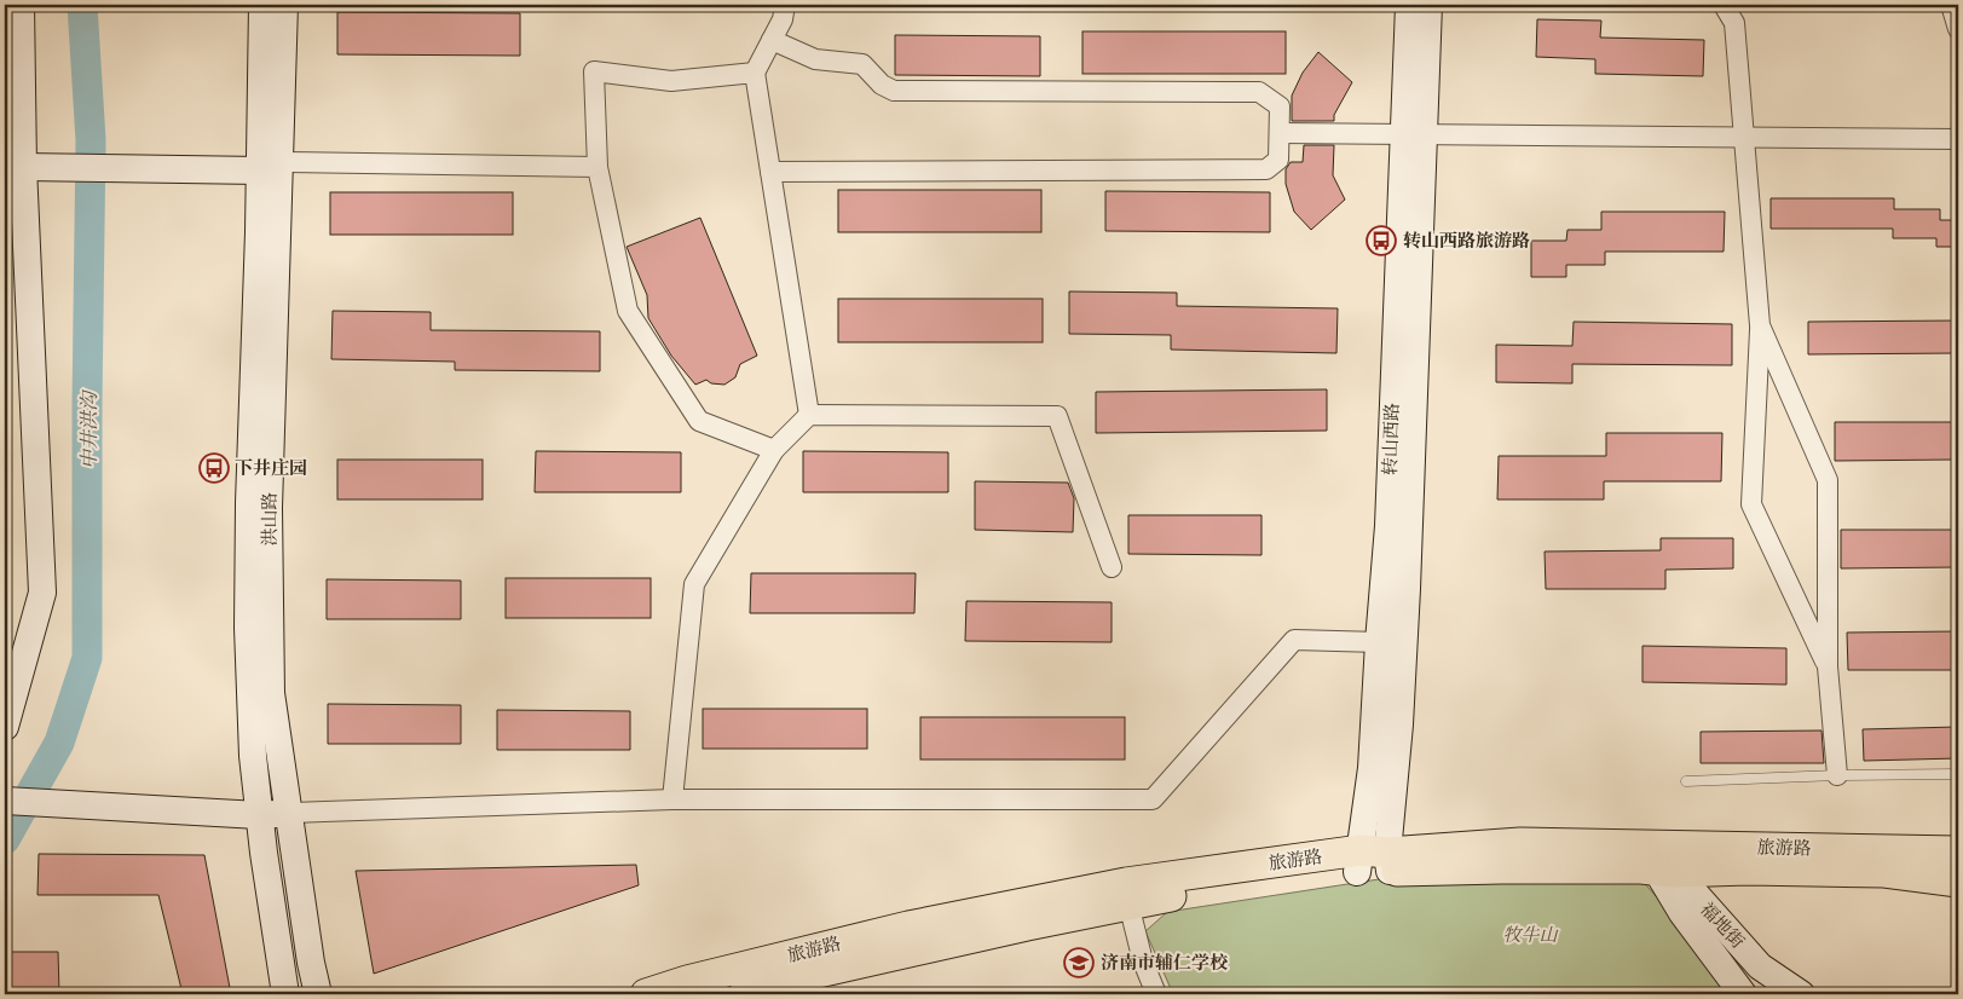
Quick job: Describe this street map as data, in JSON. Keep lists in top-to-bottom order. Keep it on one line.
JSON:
{"streets":{"main road":["转山西路","洪山路","旅游路","福地街"]},"crossings":[["转山西路","旅游路"],["旅游路","福地街"]],"water":["中井洪沟"],"parks":["牧牛山"],"places":{"bus stop":["转山西路旅游路","下井庄园"],"school or university":["济南市辅仁学校"]}}
